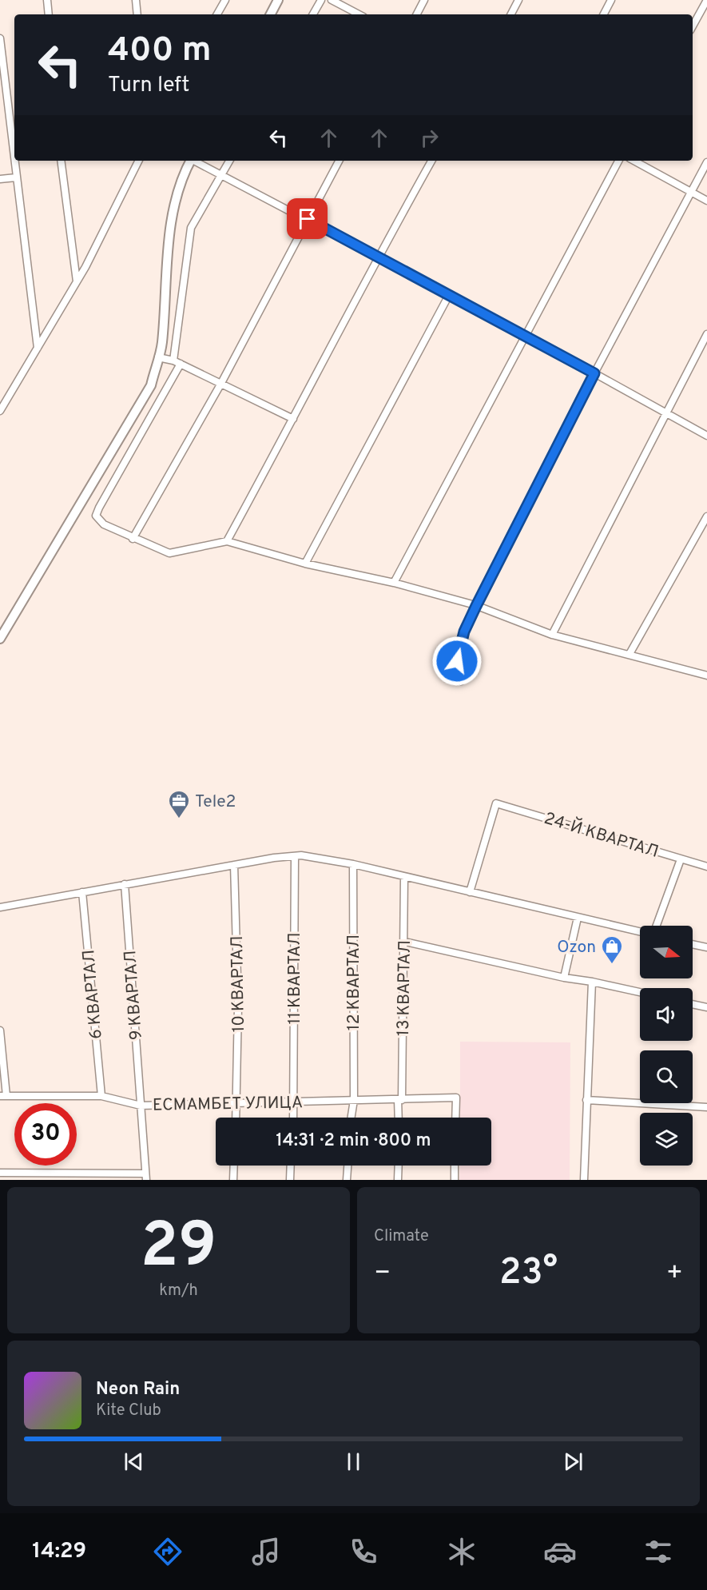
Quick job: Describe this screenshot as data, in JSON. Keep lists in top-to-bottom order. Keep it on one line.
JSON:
{"streets":{"street":["24-Й КВАРТАЛ","11 КВАРТАЛ","12 КВАРТАЛ","10 КВАРТАЛ","13 КВАРТАЛ","6 КВАРТАЛ","9 КВАРТАЛ","ЕСМАМБЕТ УЛИЦА"]},"crossings":[["11 КВАРТАЛ","ЕСМАМБЕТ УЛИЦА"],["12 КВАРТАЛ","ЕСМАМБЕТ УЛИЦА"],["10 КВАРТАЛ","ЕСМАМБЕТ УЛИЦА"],["13 КВАРТАЛ","ЕСМАМБЕТ УЛИЦА"],["6 КВАРТАЛ","ЕСМАМБЕТ УЛИЦА"],["9 КВАРТАЛ","ЕСМАМБЕТ УЛИЦА"]],"places":{"office":["Tele2"],"shop":["Ozon"]},"north":"right","page":{"turn":["400 m","Turn left"],"limit":"30","trip":"14:31 · 2 min · 800 m","tile":[["29","km/h"],"Climate"],"heat":["−","23°","+"],"song":["Neon Rain","Kite Club"],"tabs":"14:29"}}
